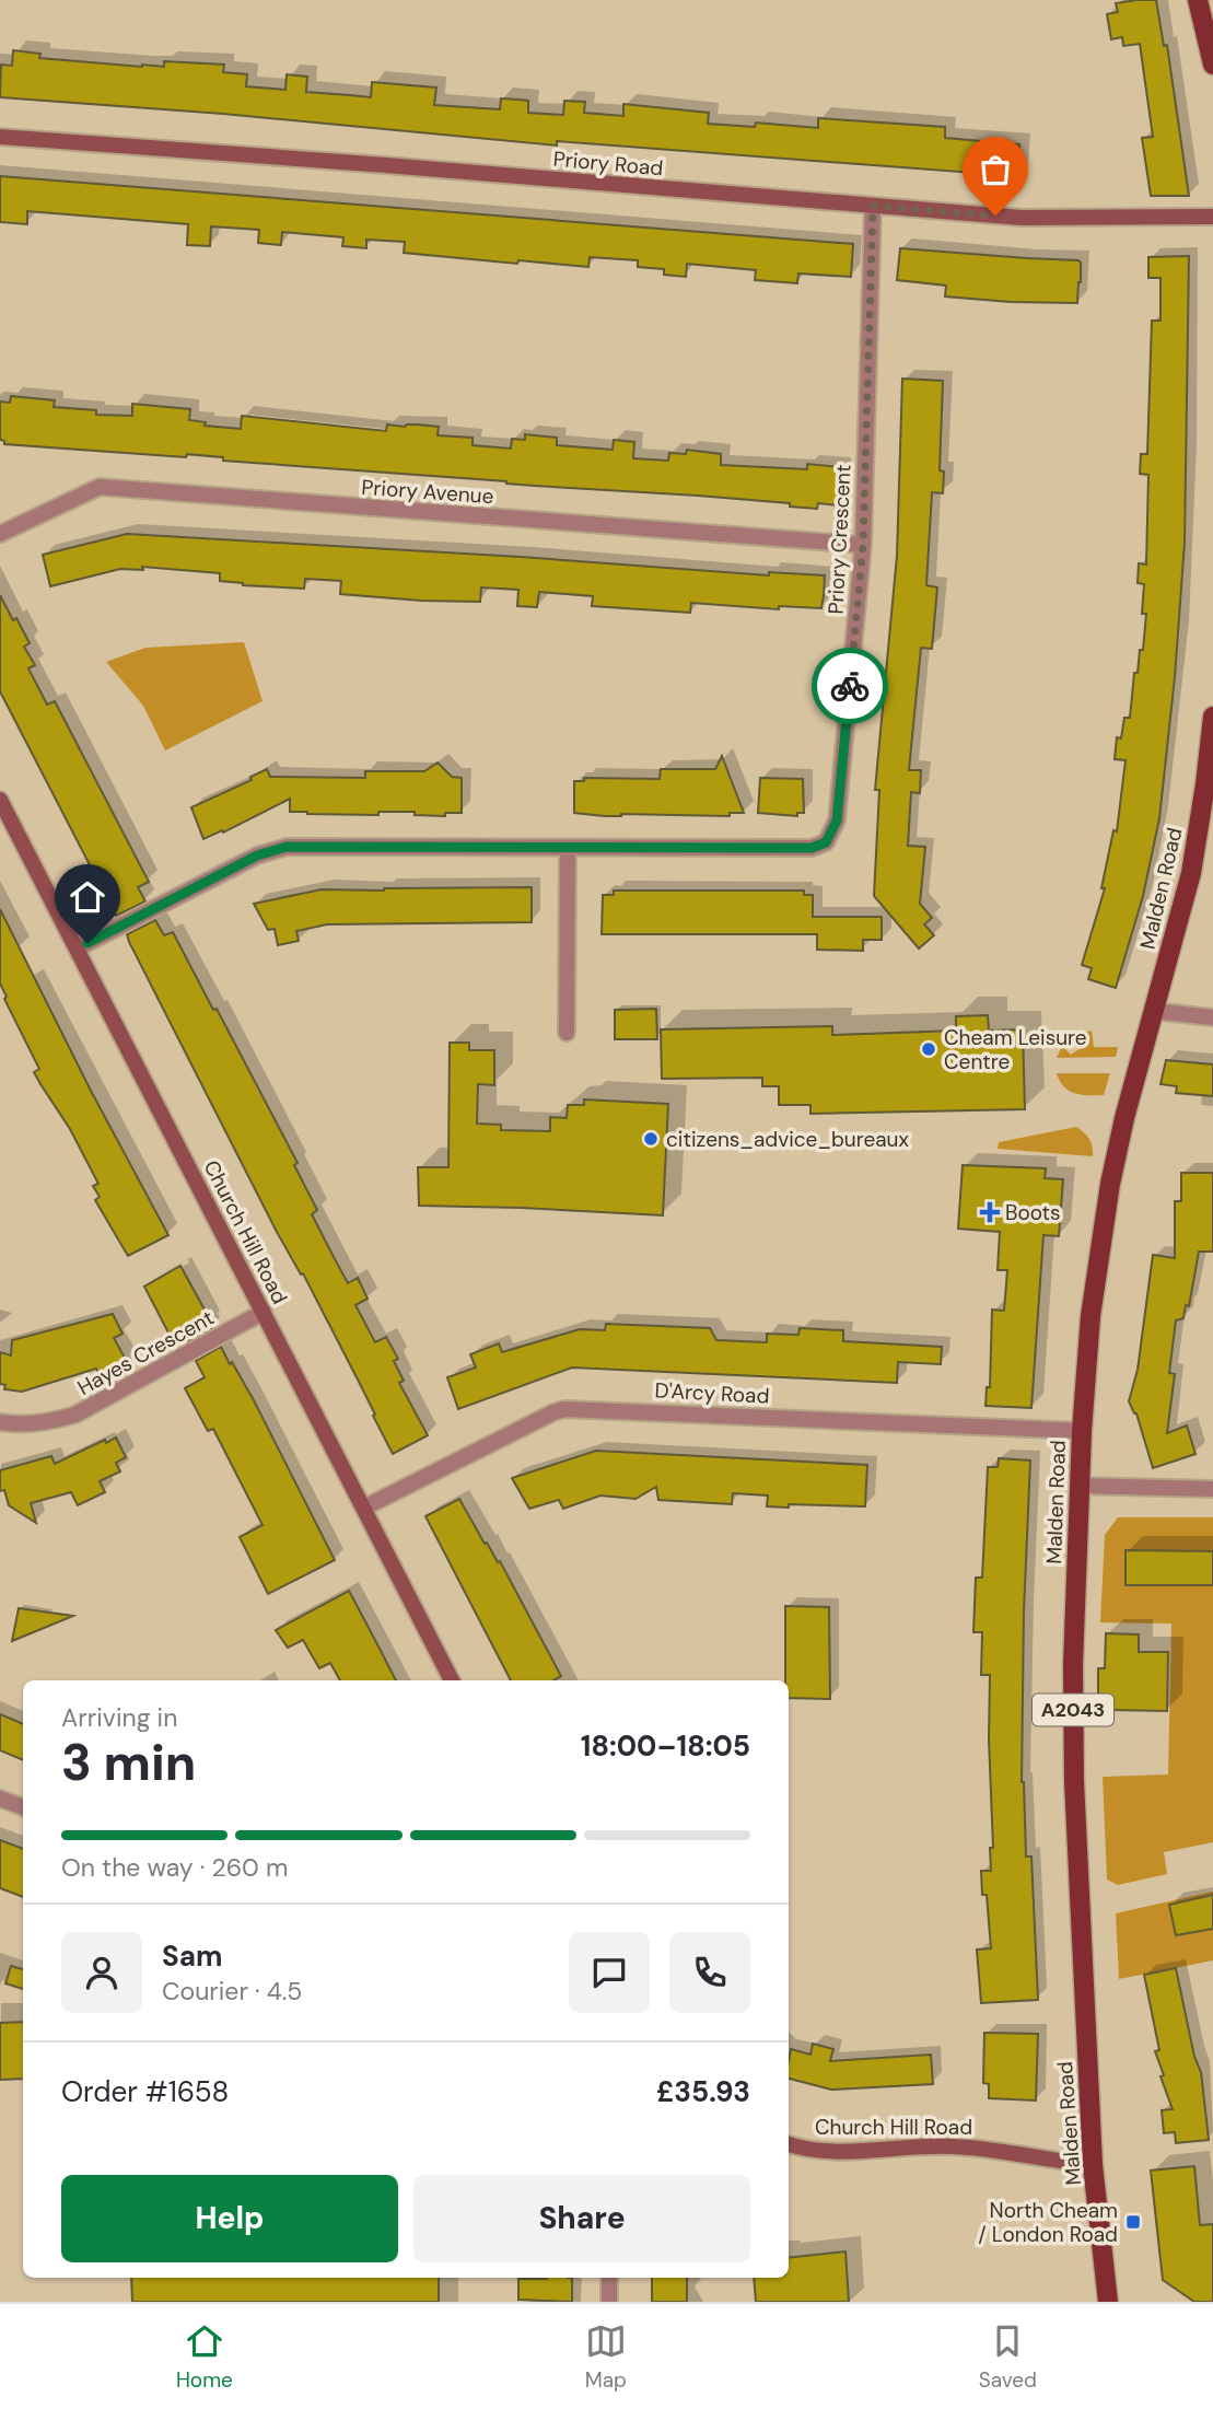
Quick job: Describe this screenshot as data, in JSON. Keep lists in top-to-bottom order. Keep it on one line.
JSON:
{"streets":{"main road":["Malden Road","A2043"],"street":["Priory Road","Priory Avenue","Priory Crescent","Church Hill Road","Hayes Crescent","D'Arcy Road"]},"crossings":[["Priory Road","Priory Crescent"],["Priory Avenue","Priory Crescent"],["Priory Crescent","Church Hill Road"],["Malden Road","Church Hill Road"],["Malden Road","D'Arcy Road"],["Church Hill Road","Hayes Crescent"],["Church Hill Road","D'Arcy Road"]],"places":{"other":["Cheam Leisure Centre","citizens_advice_bureaux"],"health":["Boots"],"transit":["North Cheam / London Road"]},"page":{"heading":["3 min","Arriving in","18:00–18:05"],"panel":["Sam","Courier · 4.5","Order #1658","£35.93"],"bar":"On the way · 260 m","buttons":["Help","Share"],"tabs":["Home","Map","Saved"]}}
